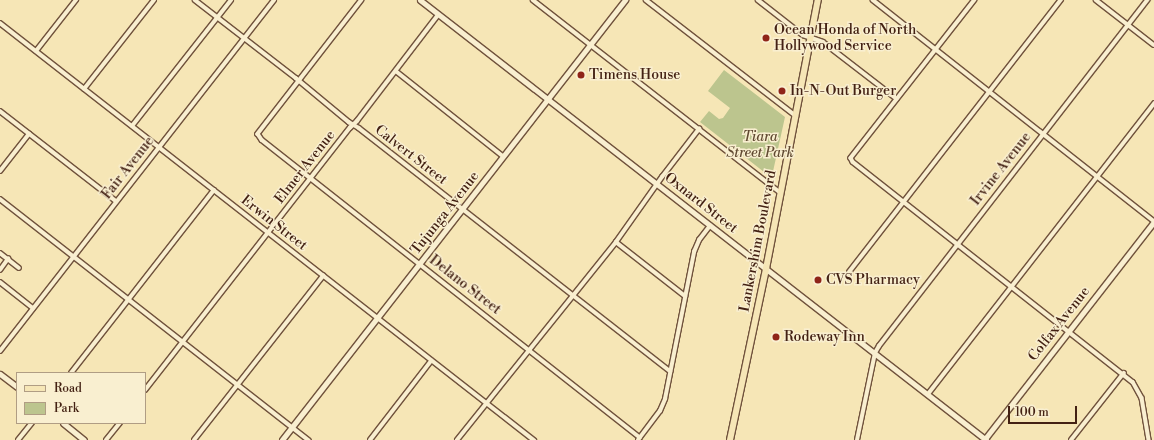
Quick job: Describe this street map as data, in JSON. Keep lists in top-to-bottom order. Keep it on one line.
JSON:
{"streets":{"main road":["Oxnard Street","Lankershim Boulevard","Colfax Avenue"],"street":["Calvert Street","Elmer Avenue","Fair Avenue","Irvine Avenue","Tujunga Avenue","Erwin Street","Delano Street"]},"crossings":[["Calvert Street","Elmer Avenue"],["Calvert Street","Fair Avenue"],["Calvert Street","Tujunga Avenue"],["Calvert Street","Delano Street"],["Elmer Avenue","Oxnard Street"],["Elmer Avenue","Erwin Street"],["Elmer Avenue","Delano Street"],["Fair Avenue","Erwin Street"],["Irvine Avenue","Oxnard Street"],["Oxnard Street","Tujunga Avenue"],["Oxnard Street","Lankershim Boulevard"],["Oxnard Street","Colfax Avenue"],["Tujunga Avenue","Erwin Street"],["Tujunga Avenue","Delano Street"]],"parks":["Tiara Street Park"],"places":["Ocean Honda of North Hollywood Service","Timens House","In-N-Out Burger","CVS Pharmacy","Rodeway Inn"],"legend":["Road","Park"],"scale_bar":"100 m"}
